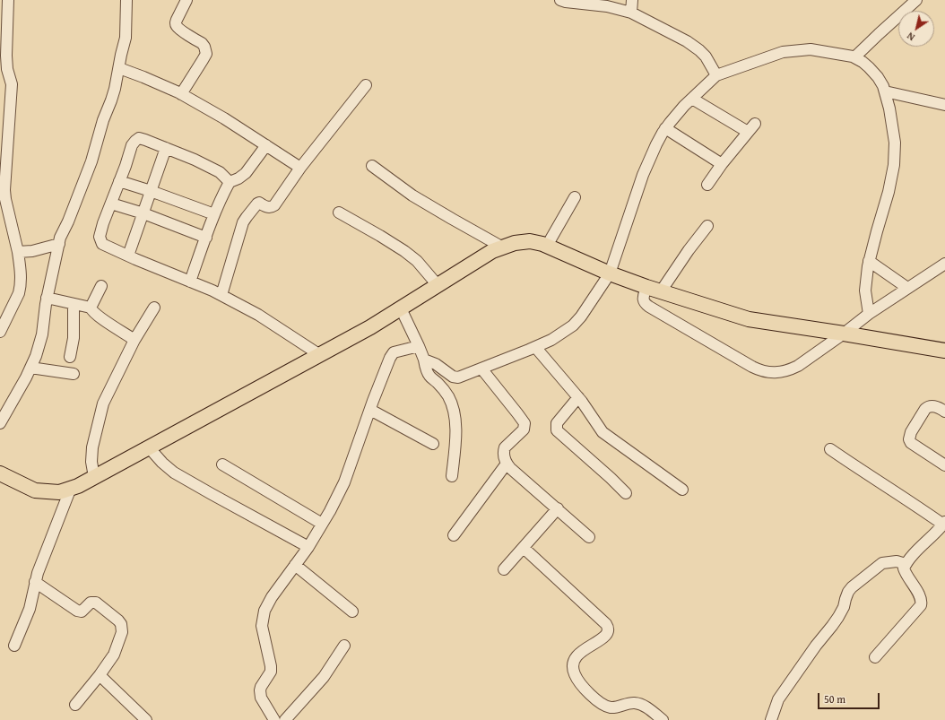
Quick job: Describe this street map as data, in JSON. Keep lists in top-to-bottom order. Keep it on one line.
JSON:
{"scale_bar":"50 m","north":"bottom left"}
